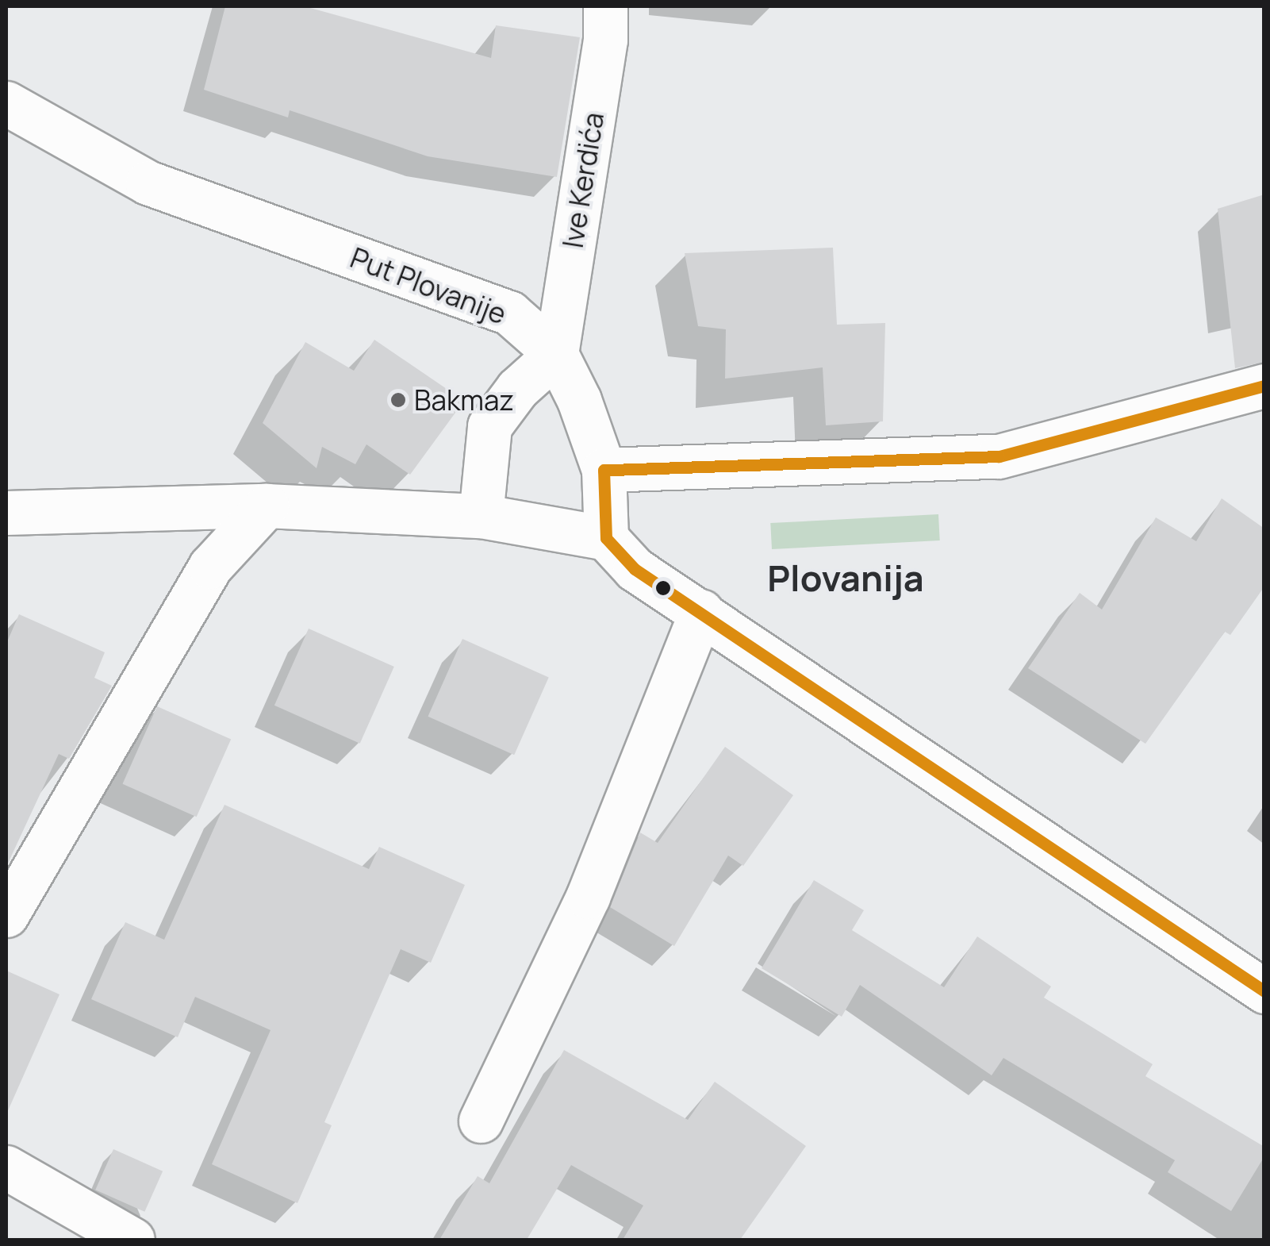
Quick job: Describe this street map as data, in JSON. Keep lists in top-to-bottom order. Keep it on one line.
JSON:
{"streets":{"street":["Ive Kerdića","Put Plovanije"]},"crossings":[["Ive Kerdića","Put Plovanije"]],"districts":["Plovanija"],"places":["Bakmaz"]}
